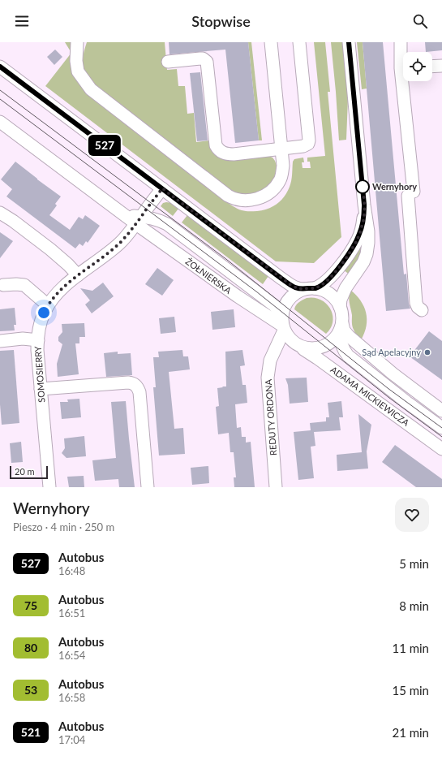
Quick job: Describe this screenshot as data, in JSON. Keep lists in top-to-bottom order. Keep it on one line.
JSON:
{"streets":{"street":["ŻOŁNIERSKA","SOMOSIERRY","ADAMA MICKIEWICZA","REDUTY ORDONA"]},"crossings":[["ŻOŁNIERSKA","SOMOSIERRY"],["ŻOŁNIERSKA","ADAMA MICKIEWICZA"],["ŻOŁNIERSKA","REDUTY ORDONA"],["ADAMA MICKIEWICZA","REDUTY ORDONA"]],"places":["Wernyhory","Sąd Apelacyjny"],"lines":["bus line 527"],"scale_bar":"20 m","page":{"header":"Stopwise","on_map":"527","scale":"20 m","heading":["Wernyhory","Pieszo · 4 min · 250 m"],"list":[{"mark":"527","name":"Autobus","note":"16:48","value":"5 min"},{"mark":"75","name":"Autobus","note":"16:51","value":"8 min"},{"mark":"80","name":"Autobus","note":"16:54","value":"11 min"},{"mark":"53","name":"Autobus","note":"16:58","value":"15 min"},{"mark":"521","name":"Autobus","note":"17:04","value":"21 min"}]}}
